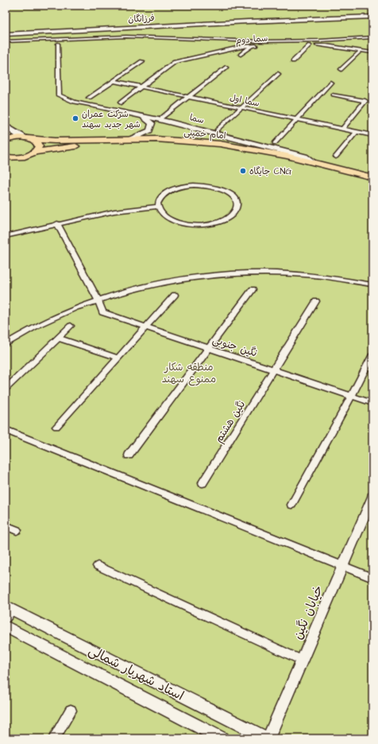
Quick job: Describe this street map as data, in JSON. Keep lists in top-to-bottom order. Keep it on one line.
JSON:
{"streets":{"main road":["فرزانگان","امام خمینی"],"street":["سما دوم","سما اول","سما","نگین جنوبی","نگین هشتم","خیابان نگین","استاد شهریار شمالی"]},"crossings":[["سما دوم","سما اول"],["سما","امام خمینی"],["نگین جنوبی","نگین هشتم"],["خیابان نگین","استاد شهریار شمالی"]],"parks":["منطقه شکار ممنوع سهند"],"places":["شرکت عمران شهر جدید سهند","جایگاه CNG"]}
